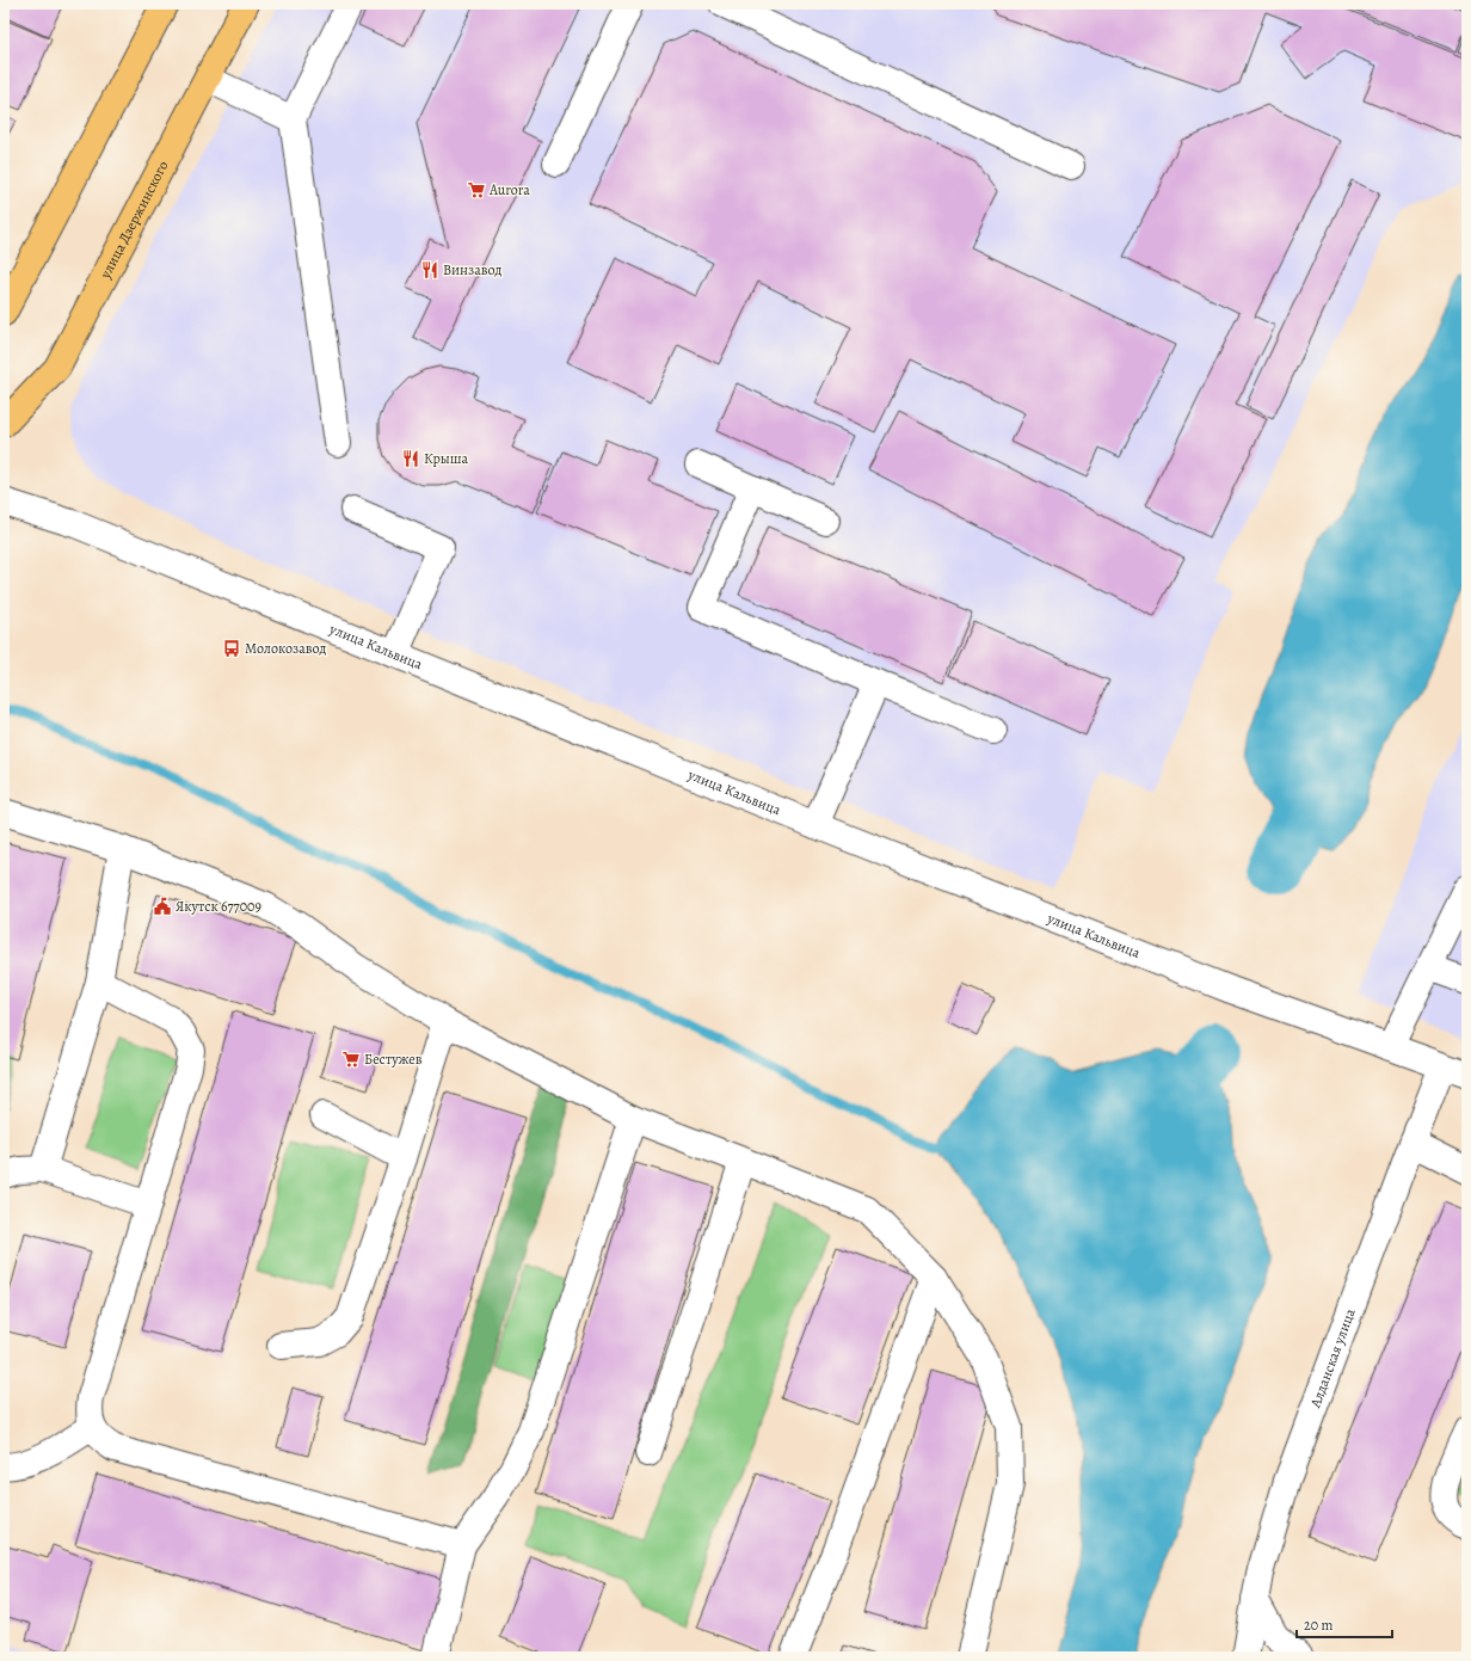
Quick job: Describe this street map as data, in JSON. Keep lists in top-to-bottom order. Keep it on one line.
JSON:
{"streets":{"main road":["улица Дзержинского"],"street":["улица Кальвица","Алданская улица"]},"crossings":[["улица Кальвица","Алданская улица"]],"places":{"supermarket":["Aurora","Бестужев"],"restaurant":["Винзавод","Крыша"],"bus stop":["Молокозавод"],"public building":["Якутск 677009"]},"scale_bar":"20 m"}
